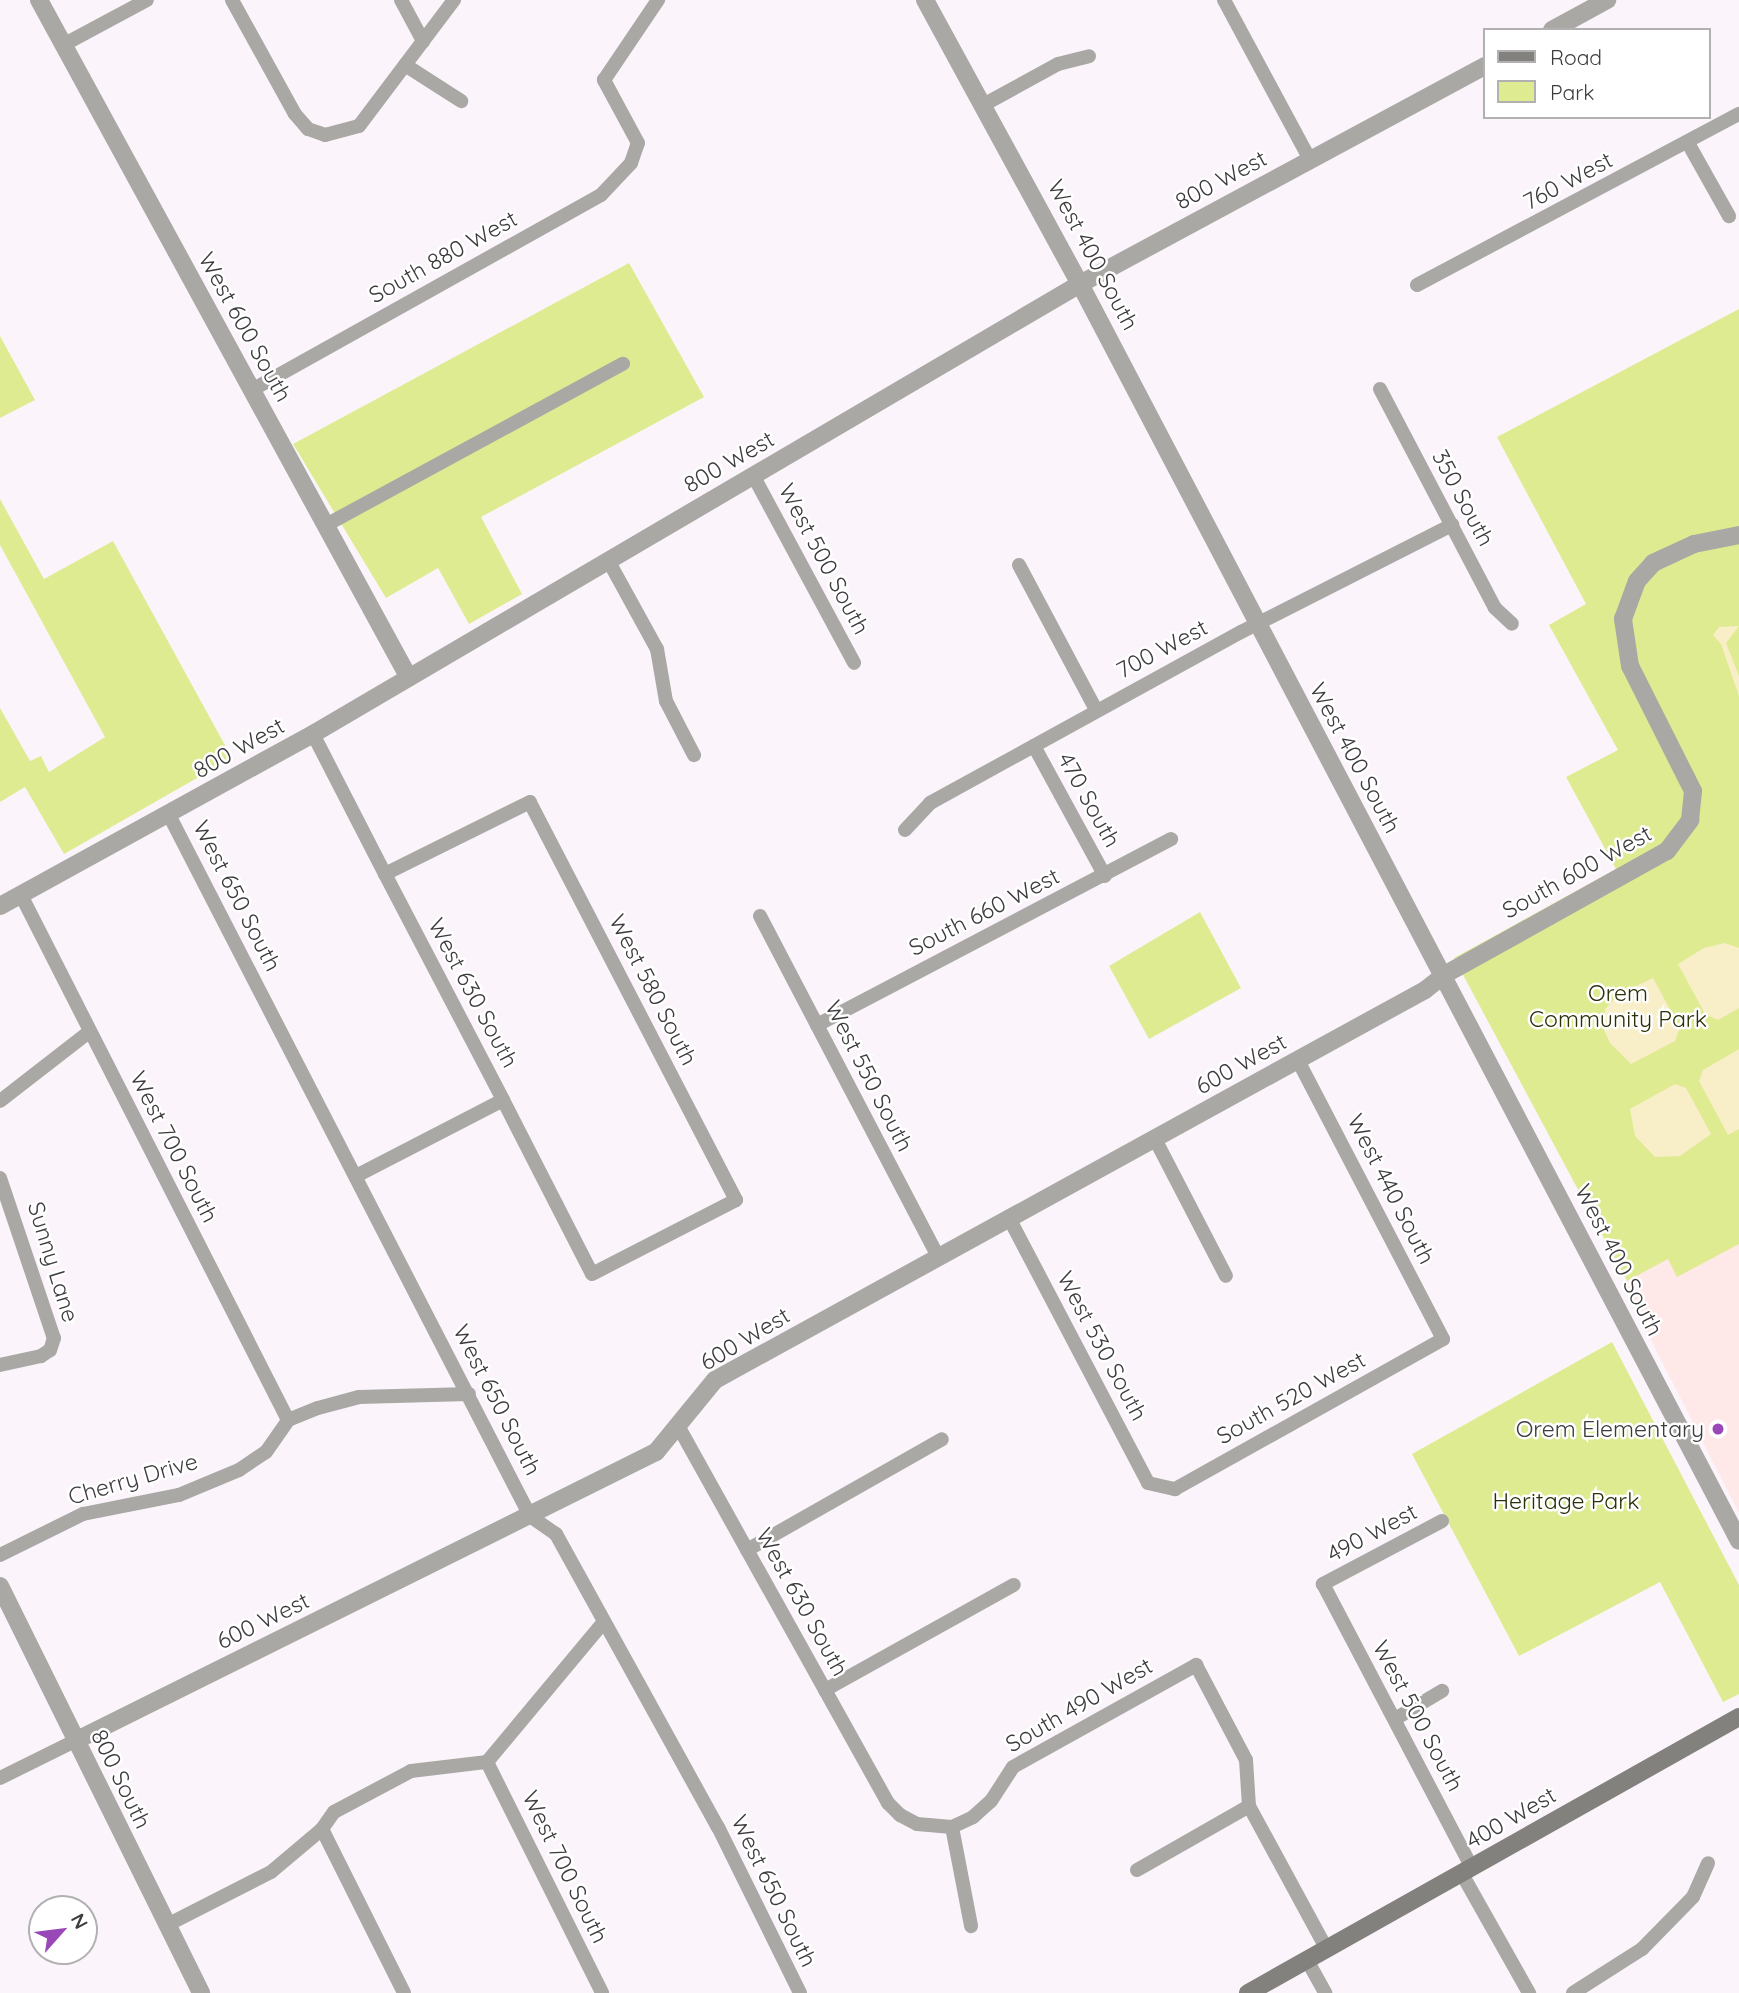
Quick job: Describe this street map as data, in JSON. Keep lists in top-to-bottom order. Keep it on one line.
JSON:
{"streets":{"main road":["400 West"],"street":["800 West","760 West","West 400 South","South 880 West","West 600 South","350 South","West 500 South","700 West","470 South","South 600 West","West 650 South","South 660 West","West 580 South","West 630 South","600 West","West 550 South","West 700 South","West 440 South","Sunny Lane","West 530 South","South 520 West","Cherry Drive","490 West","South 490 West","800 South"]},"crossings":[["800 West","West 400 South"],["800 West","West 600 South"],["800 West","West 500 South"],["800 West","West 650 South"],["800 West","West 630 South"],["800 West","West 700 South"],["West 400 South","700 West"],["West 400 South","South 600 West"],["West 400 South","600 West"],["South 880 West","West 600 South"],["350 South","700 West"],["West 500 South","490 West"],["West 500 South","400 West"],["700 West","470 South"],["470 South","South 660 West"],["South 600 West","600 West"],["West 650 South","600 West"],["South 660 West","West 550 South"],["West 580 South","West 630 South"],["West 630 South","600 West"],["West 630 South","South 490 West"],["600 West","West 550 South"],["600 West","West 440 South"],["600 West","West 530 South"],["600 West","800 South"],["West 700 South","Cherry Drive"],["West 440 South","South 520 West"],["West 530 South","South 520 West"]],"parks":["Orem Community Park","Heritage Park"],"places":["Orem Elementary"],"legend":["Road","Park"],"north":"top right"}
